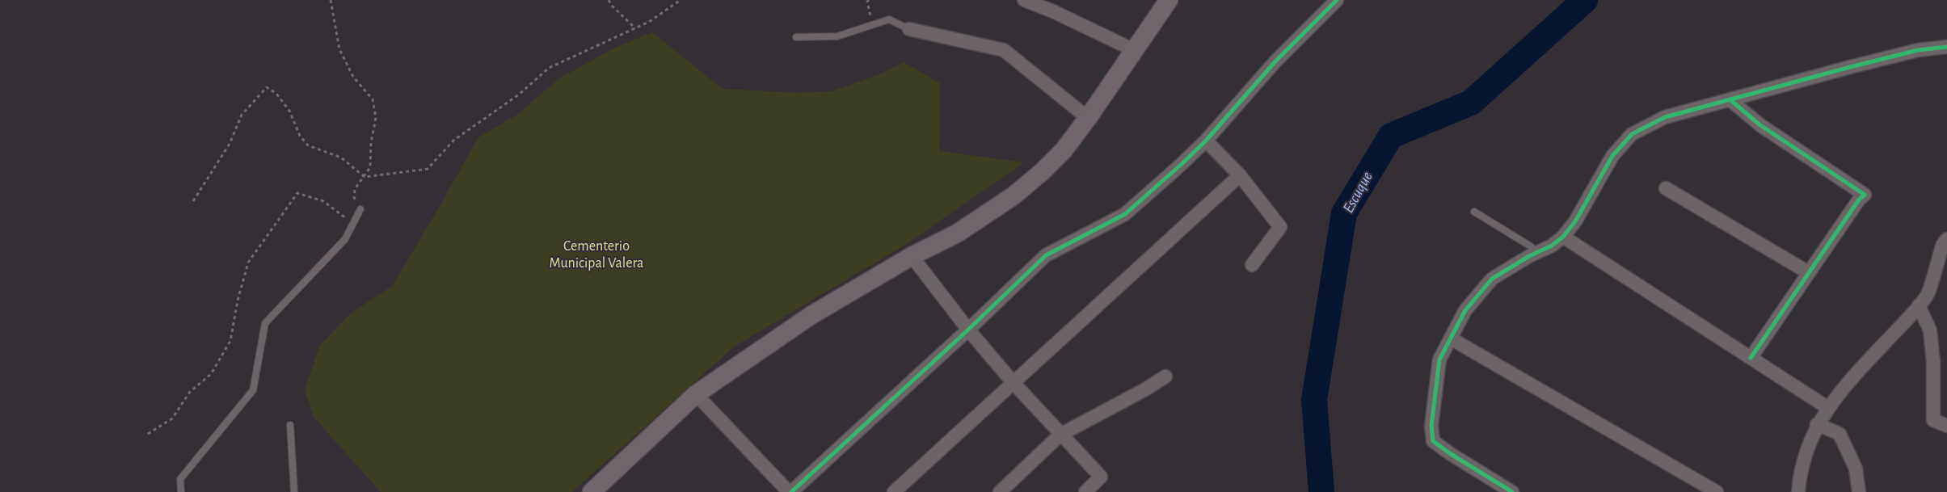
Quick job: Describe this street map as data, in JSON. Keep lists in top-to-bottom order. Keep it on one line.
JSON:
{"water":["Escuque"],"parks":["Cementerio Municipal Valera"]}
